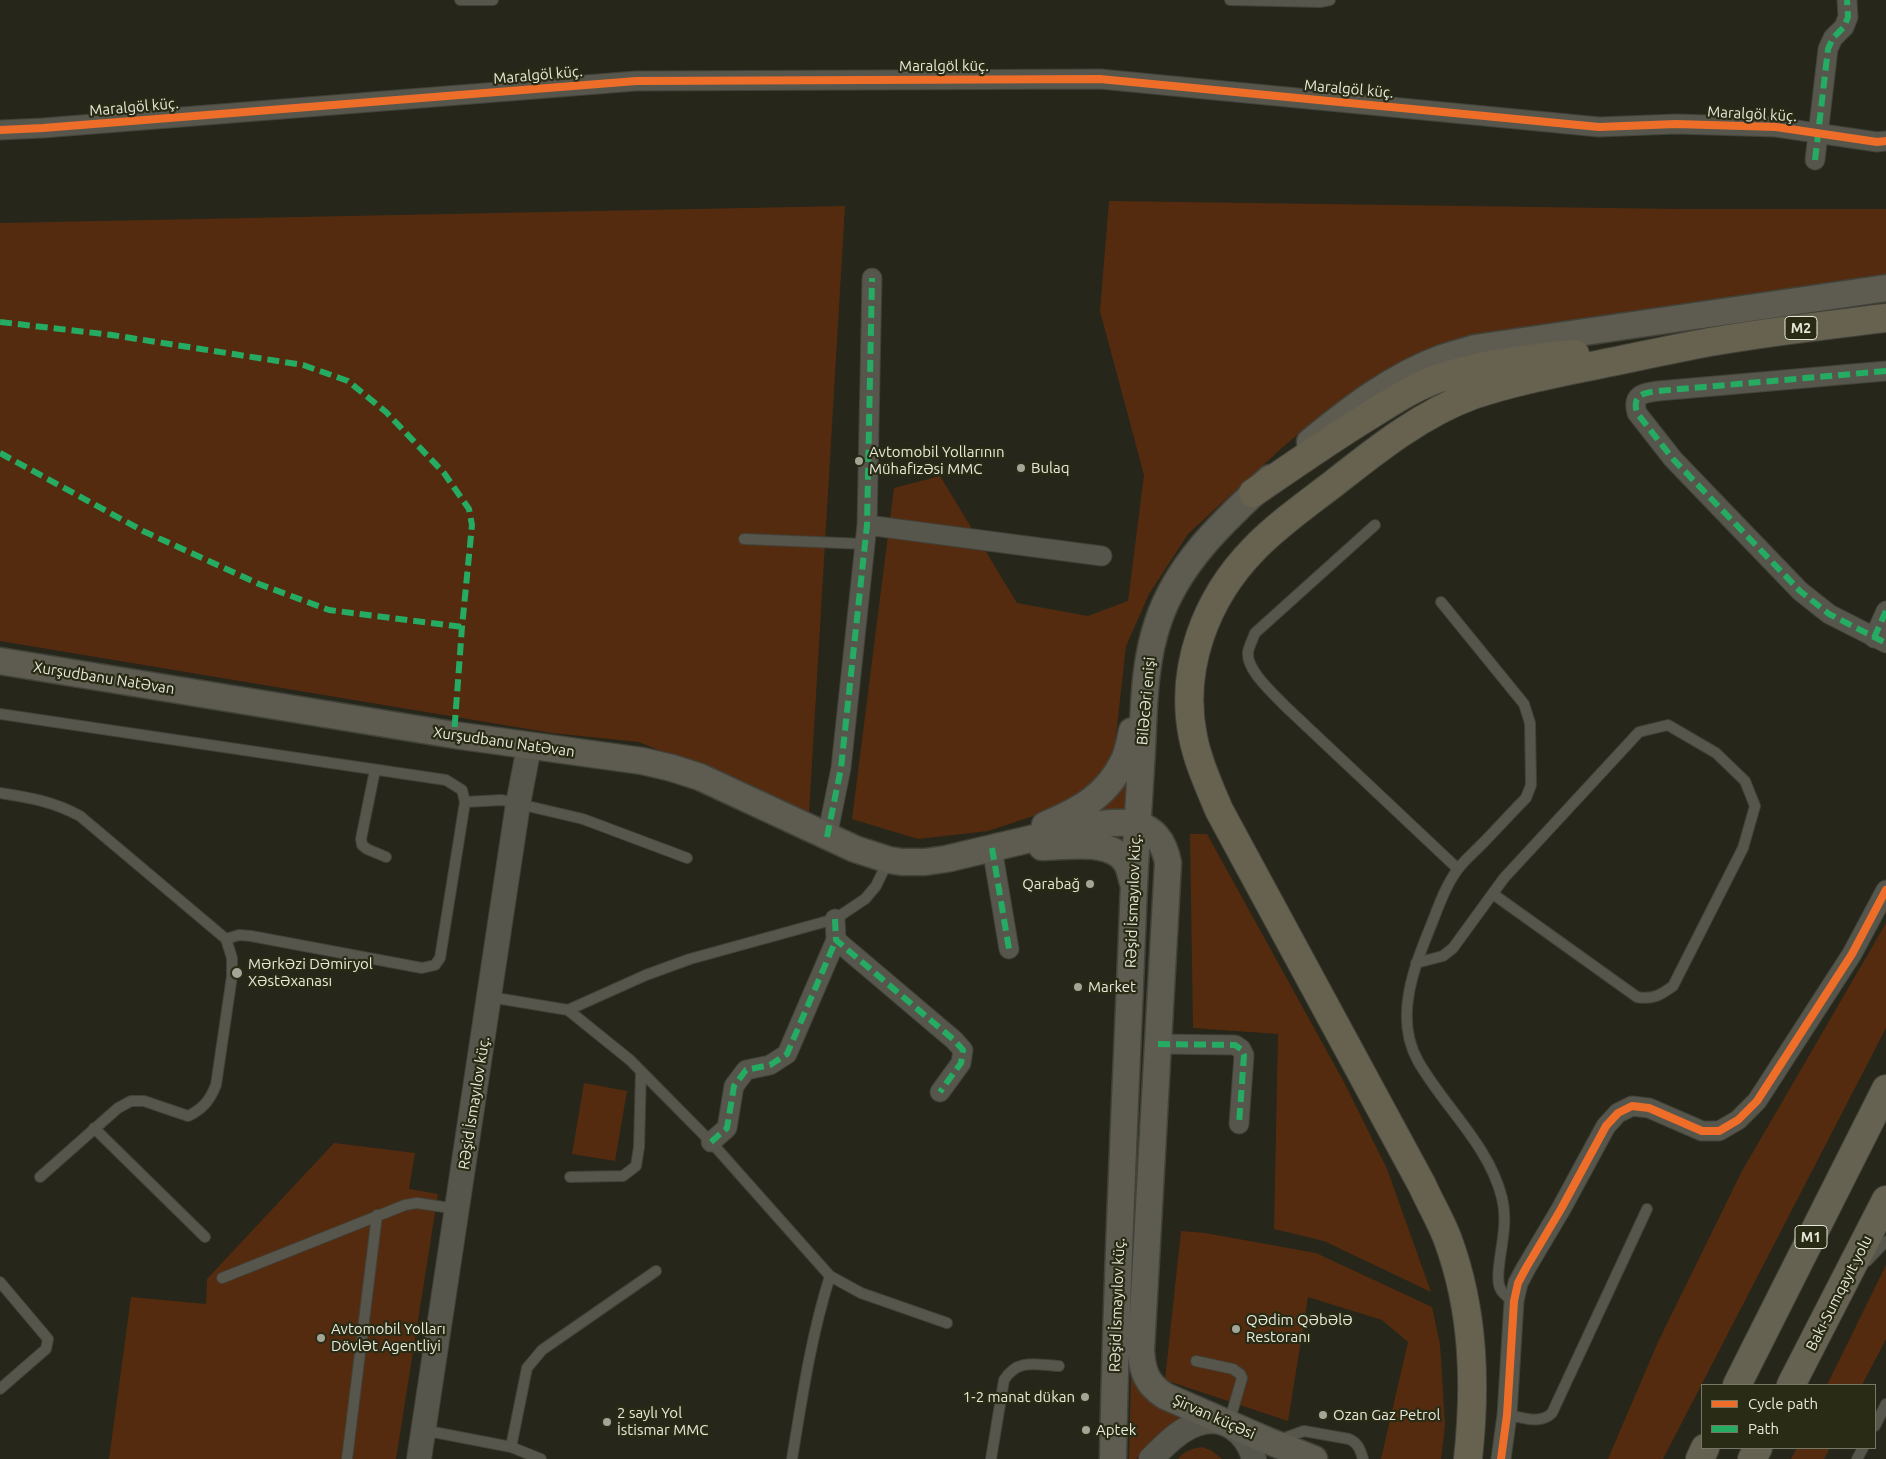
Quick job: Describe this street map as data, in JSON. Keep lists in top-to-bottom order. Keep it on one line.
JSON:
{"streets":{"highway":["M2","M1","Bakı-Sumqayıt yolu"],"main road":["Xurşudbanu Natəvan","Biləcəri enişi","Rəşid İsmayılov küç.","Şirvan küçəsi"],"street":["Maralgöl küç."]},"crossings":[["Xurşudbanu Natəvan","Rəşid İsmayılov küç."],["Biləcəri enişi","Rəşid İsmayılov küç."],["Rəşid İsmayılov küç.","Şirvan küçəsi"]],"places":["Avtomobil Yollarının Mühafizəsi MMC","Bulaq","Qarabağ","Mərkəzi Dəmiryol Xəstəxanası","Market","Qədim Qəbələ Restoranı","Avtomobil Yolları Dövlət Agentliyi","1-2 manat dükan","Ozan Gaz Petrol","2 saylı Yol İstismar MMC","Aptek"],"legend":["Cycle path","Path"]}
